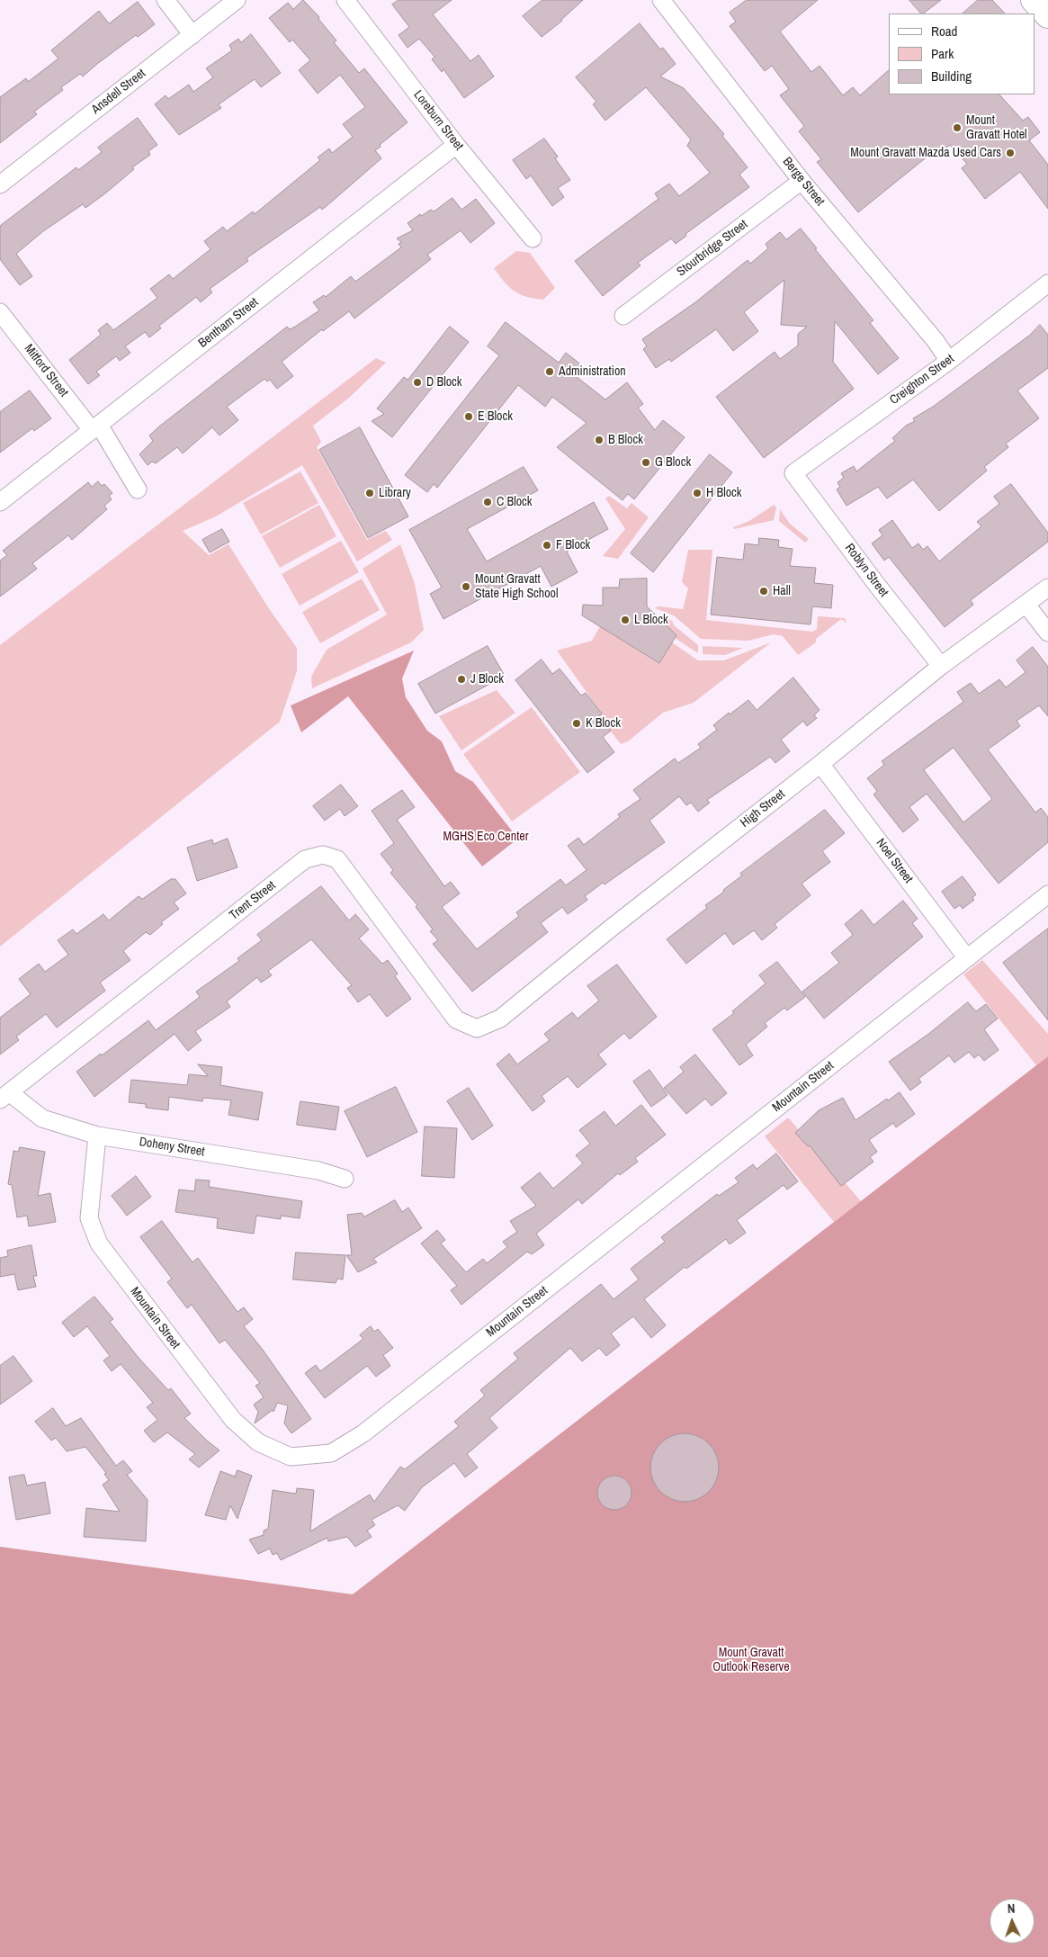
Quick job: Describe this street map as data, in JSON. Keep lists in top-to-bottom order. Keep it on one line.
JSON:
{"streets":{"street":["Ansdell Street","Loreburn Street","Berge Street","Stourbridge Street","Bentham Street","Mitford Street","Creighton Street","Roblyn Street","High Street","Noel Street","Trent Street","Mountain Street","Doheny Street"]},"crossings":[["Loreburn Street","Bentham Street"],["Berge Street","Stourbridge Street"],["Berge Street","Creighton Street"],["Bentham Street","Mitford Street"],["Creighton Street","Roblyn Street"],["Roblyn Street","High Street"],["High Street","Noel Street"],["High Street","Trent Street"],["Noel Street","Mountain Street"],["Trent Street","Doheny Street"],["Mountain Street","Doheny Street"]],"parks":["MGHS Eco Center","Mount Gravatt Outlook Reserve"],"places":["Mount Gravatt Hotel","Mount Gravatt Mazda Used Cars","Administration","D Block","E Block","B Block","G Block","Library","H Block","C Block","F Block","Mount Gravatt State High School","Hall","L Block","J Block","K Block"],"legend":["Road","Park","Building"],"north":"top"}
